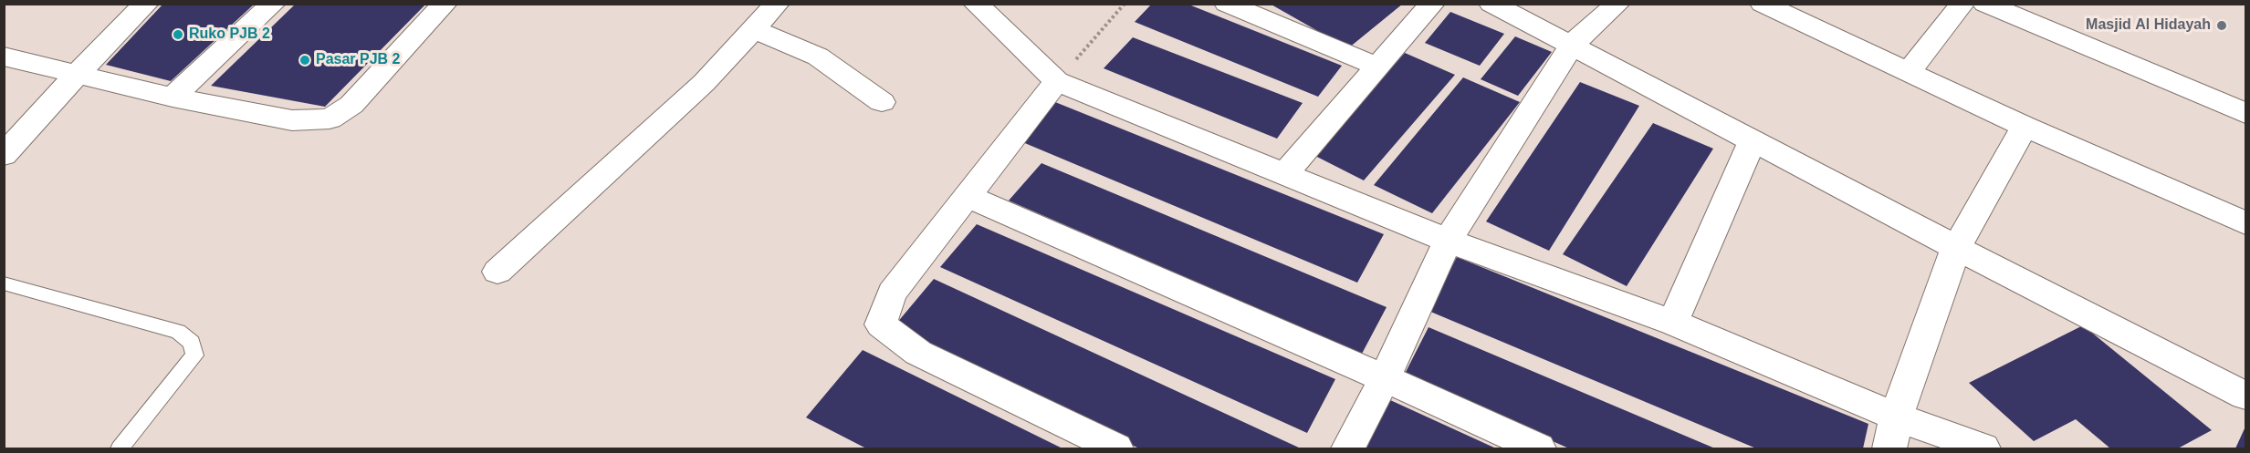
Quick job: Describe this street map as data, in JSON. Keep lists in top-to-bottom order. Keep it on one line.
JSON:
{"places":["Masjid Al Hidayah","Ruko PJB 2","Pasar PJB 2"]}
